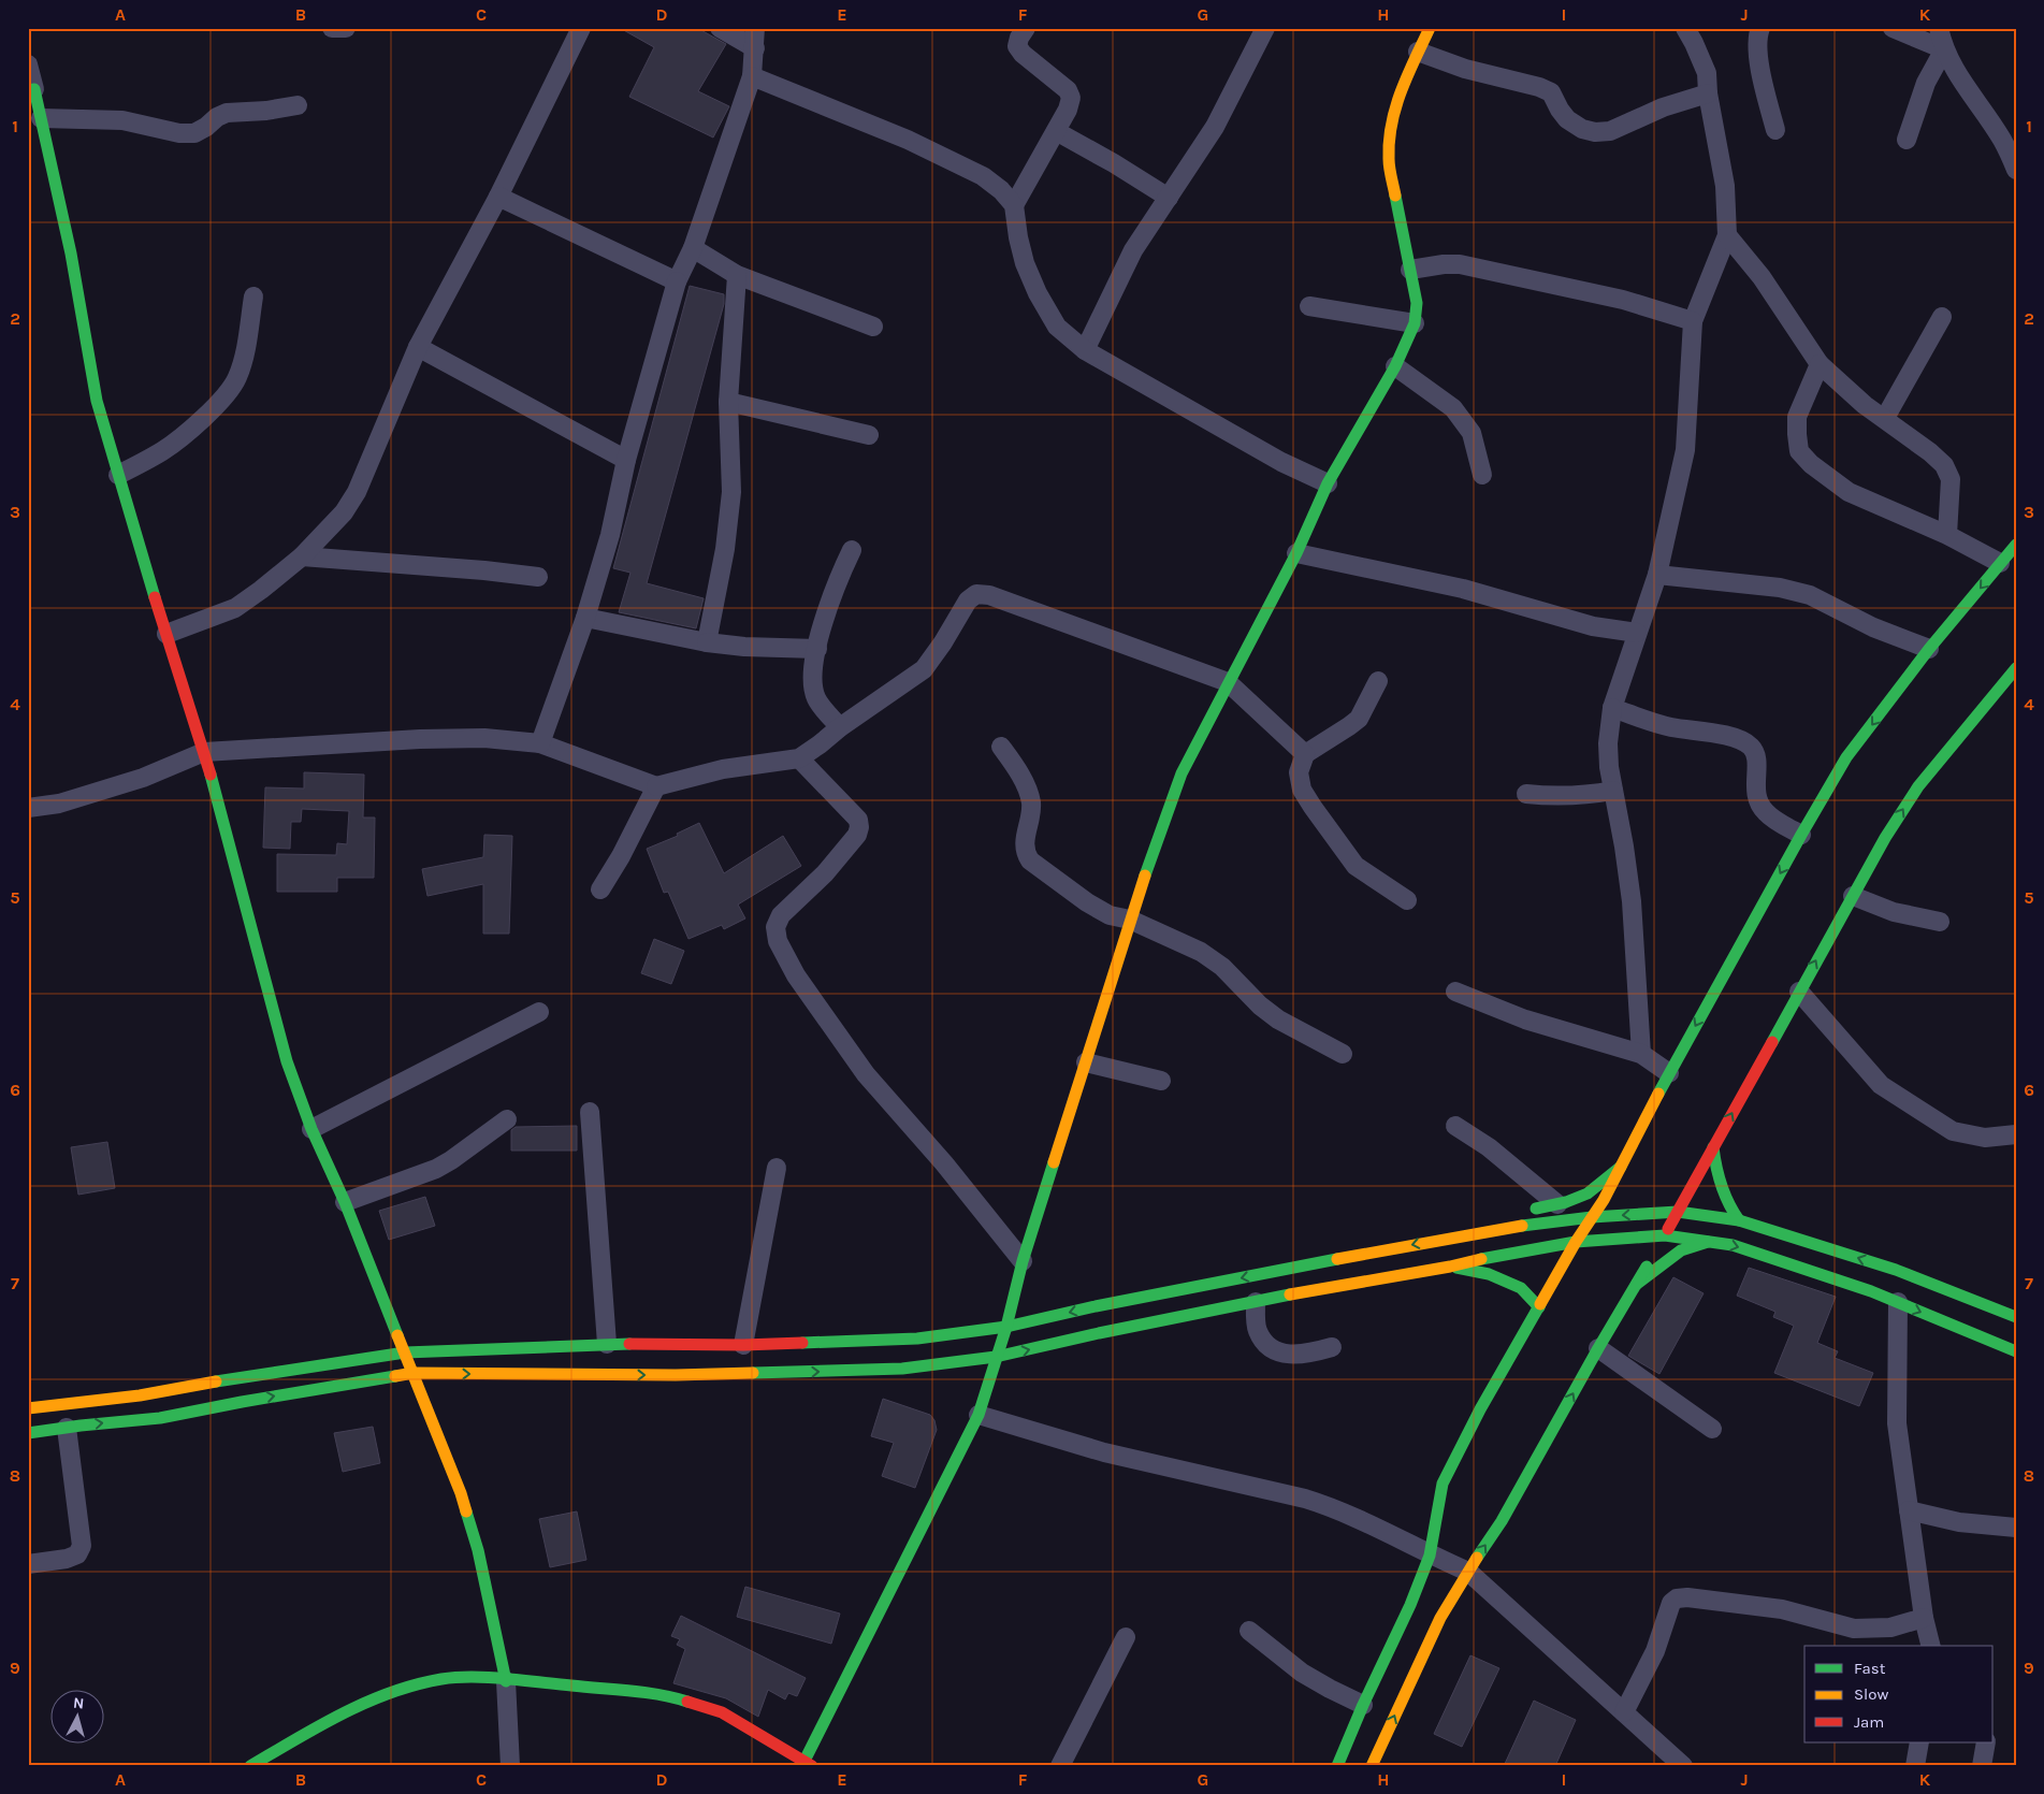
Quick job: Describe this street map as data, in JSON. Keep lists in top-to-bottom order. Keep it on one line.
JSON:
{"legend":["Fast","Slow","Jam"],"north":"top","grid":{"columns":["A","B","C","D","E","F","G","H","I","J","K"],"rows":["1","2","3","4","5","6","7","8","9"]}}
